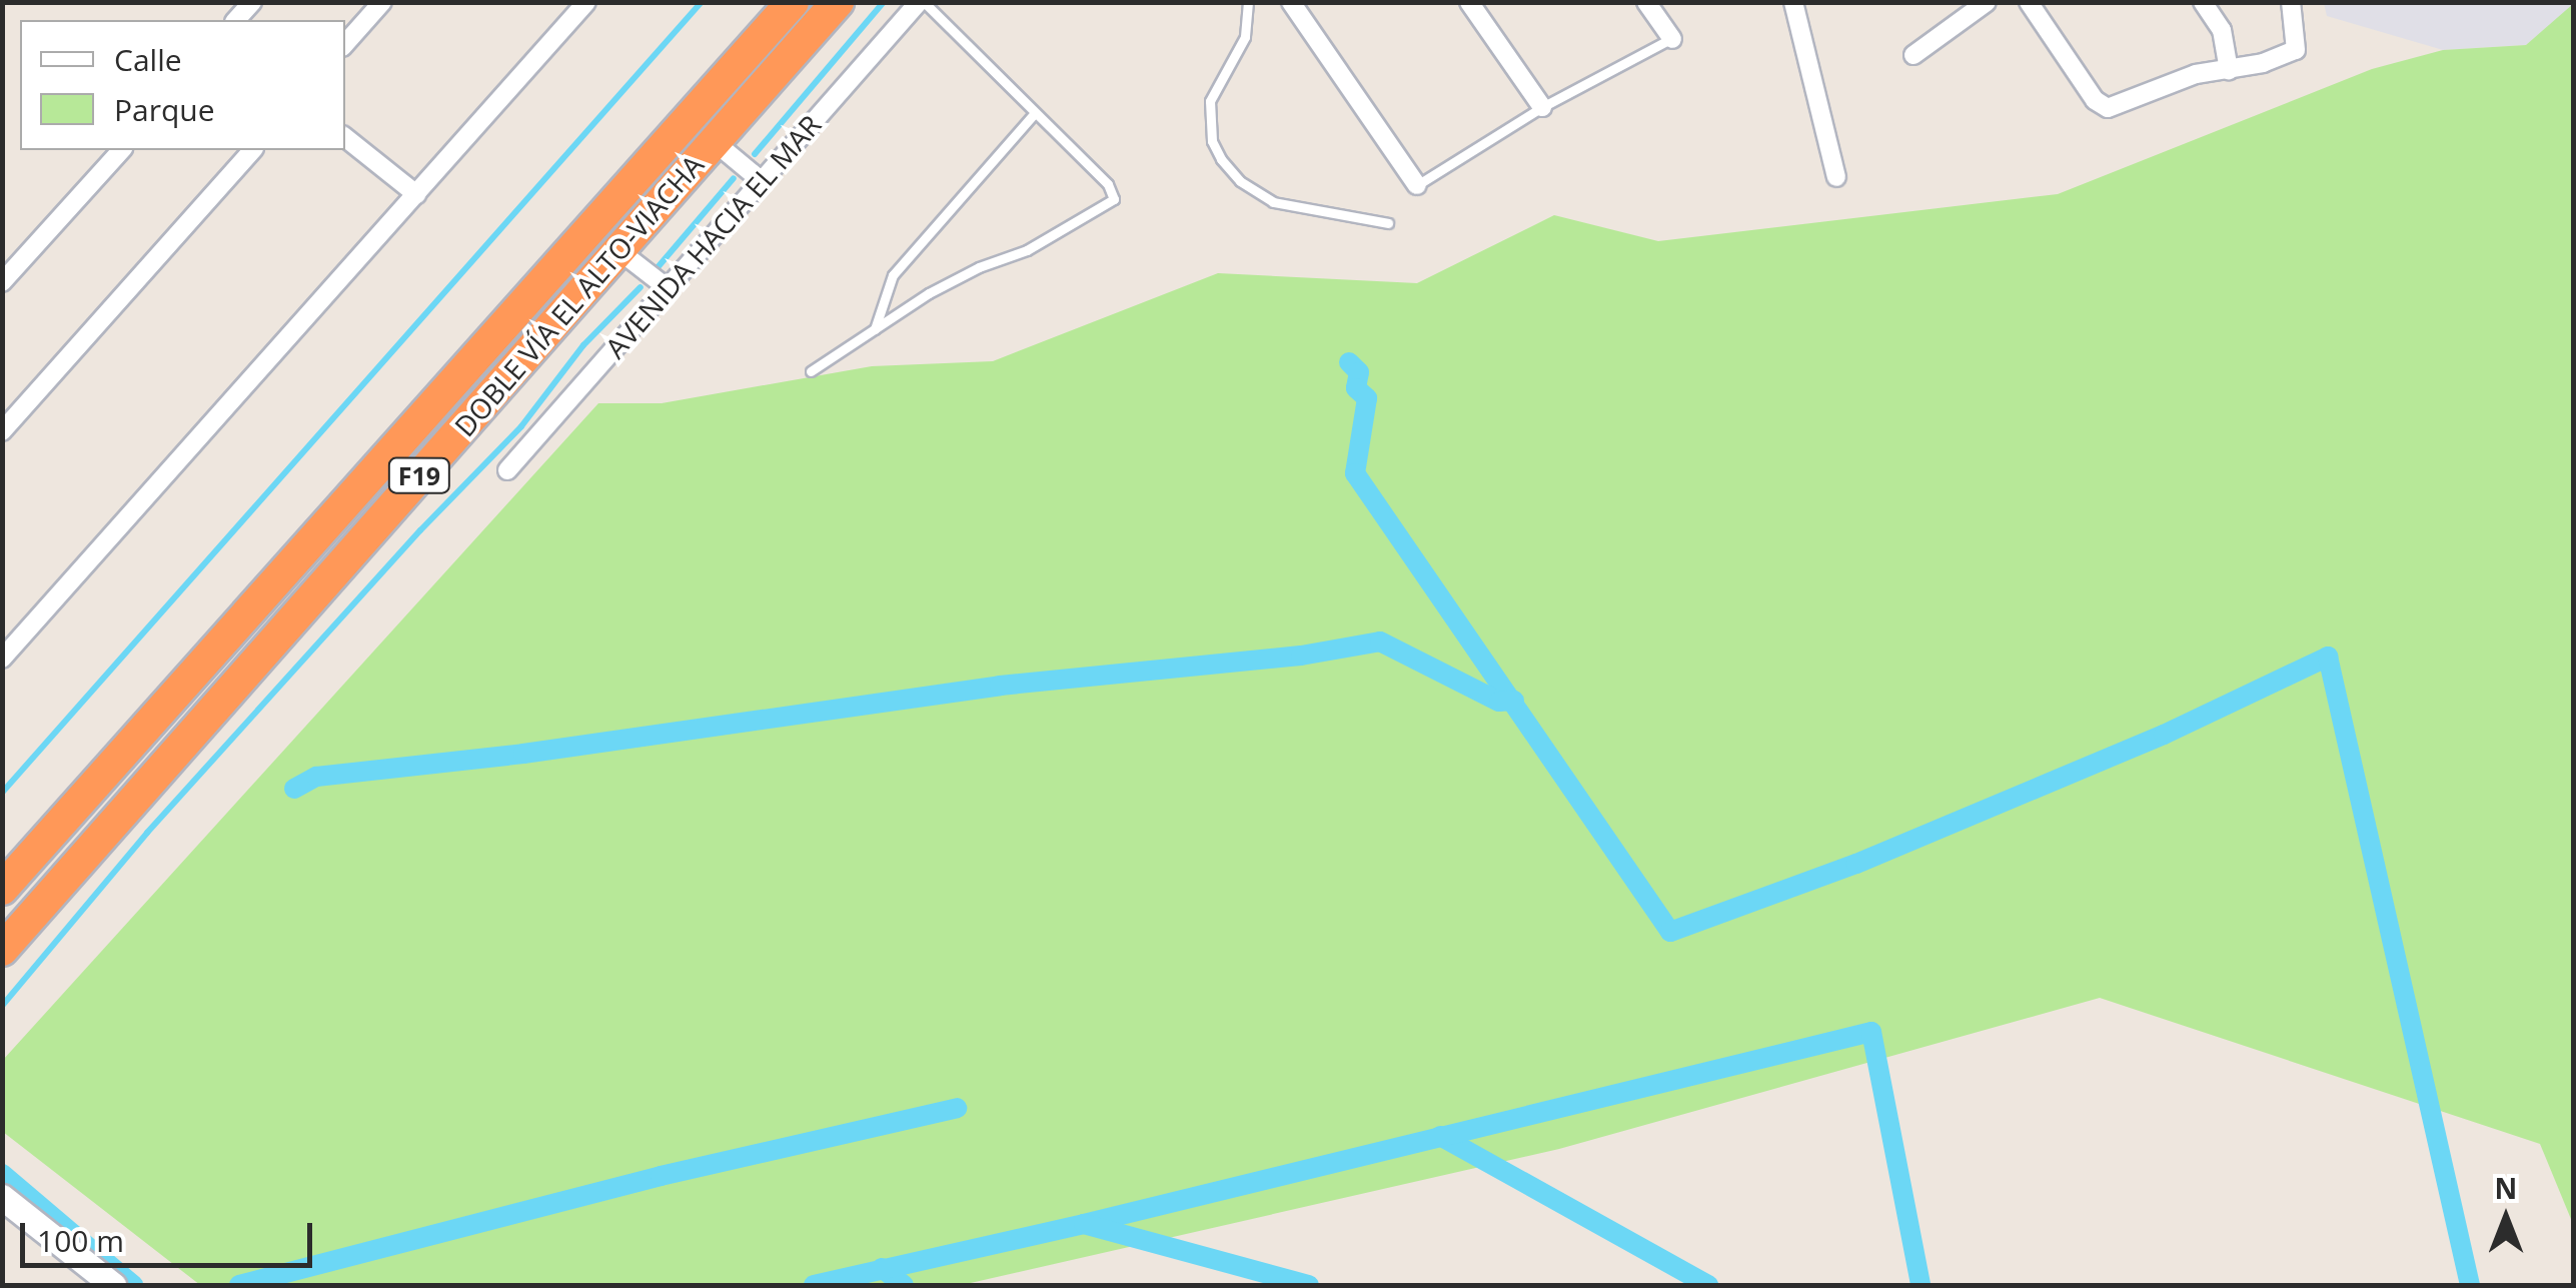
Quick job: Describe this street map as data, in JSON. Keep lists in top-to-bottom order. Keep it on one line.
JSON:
{"streets":{"highway":["DOBLE VÍA EL ALTO-VIACHA","F19"],"street":["AVENIDA HACIA EL MAR"]},"legend":["Calle","Parque"],"scale_bar":"100 m","north":"top"}
